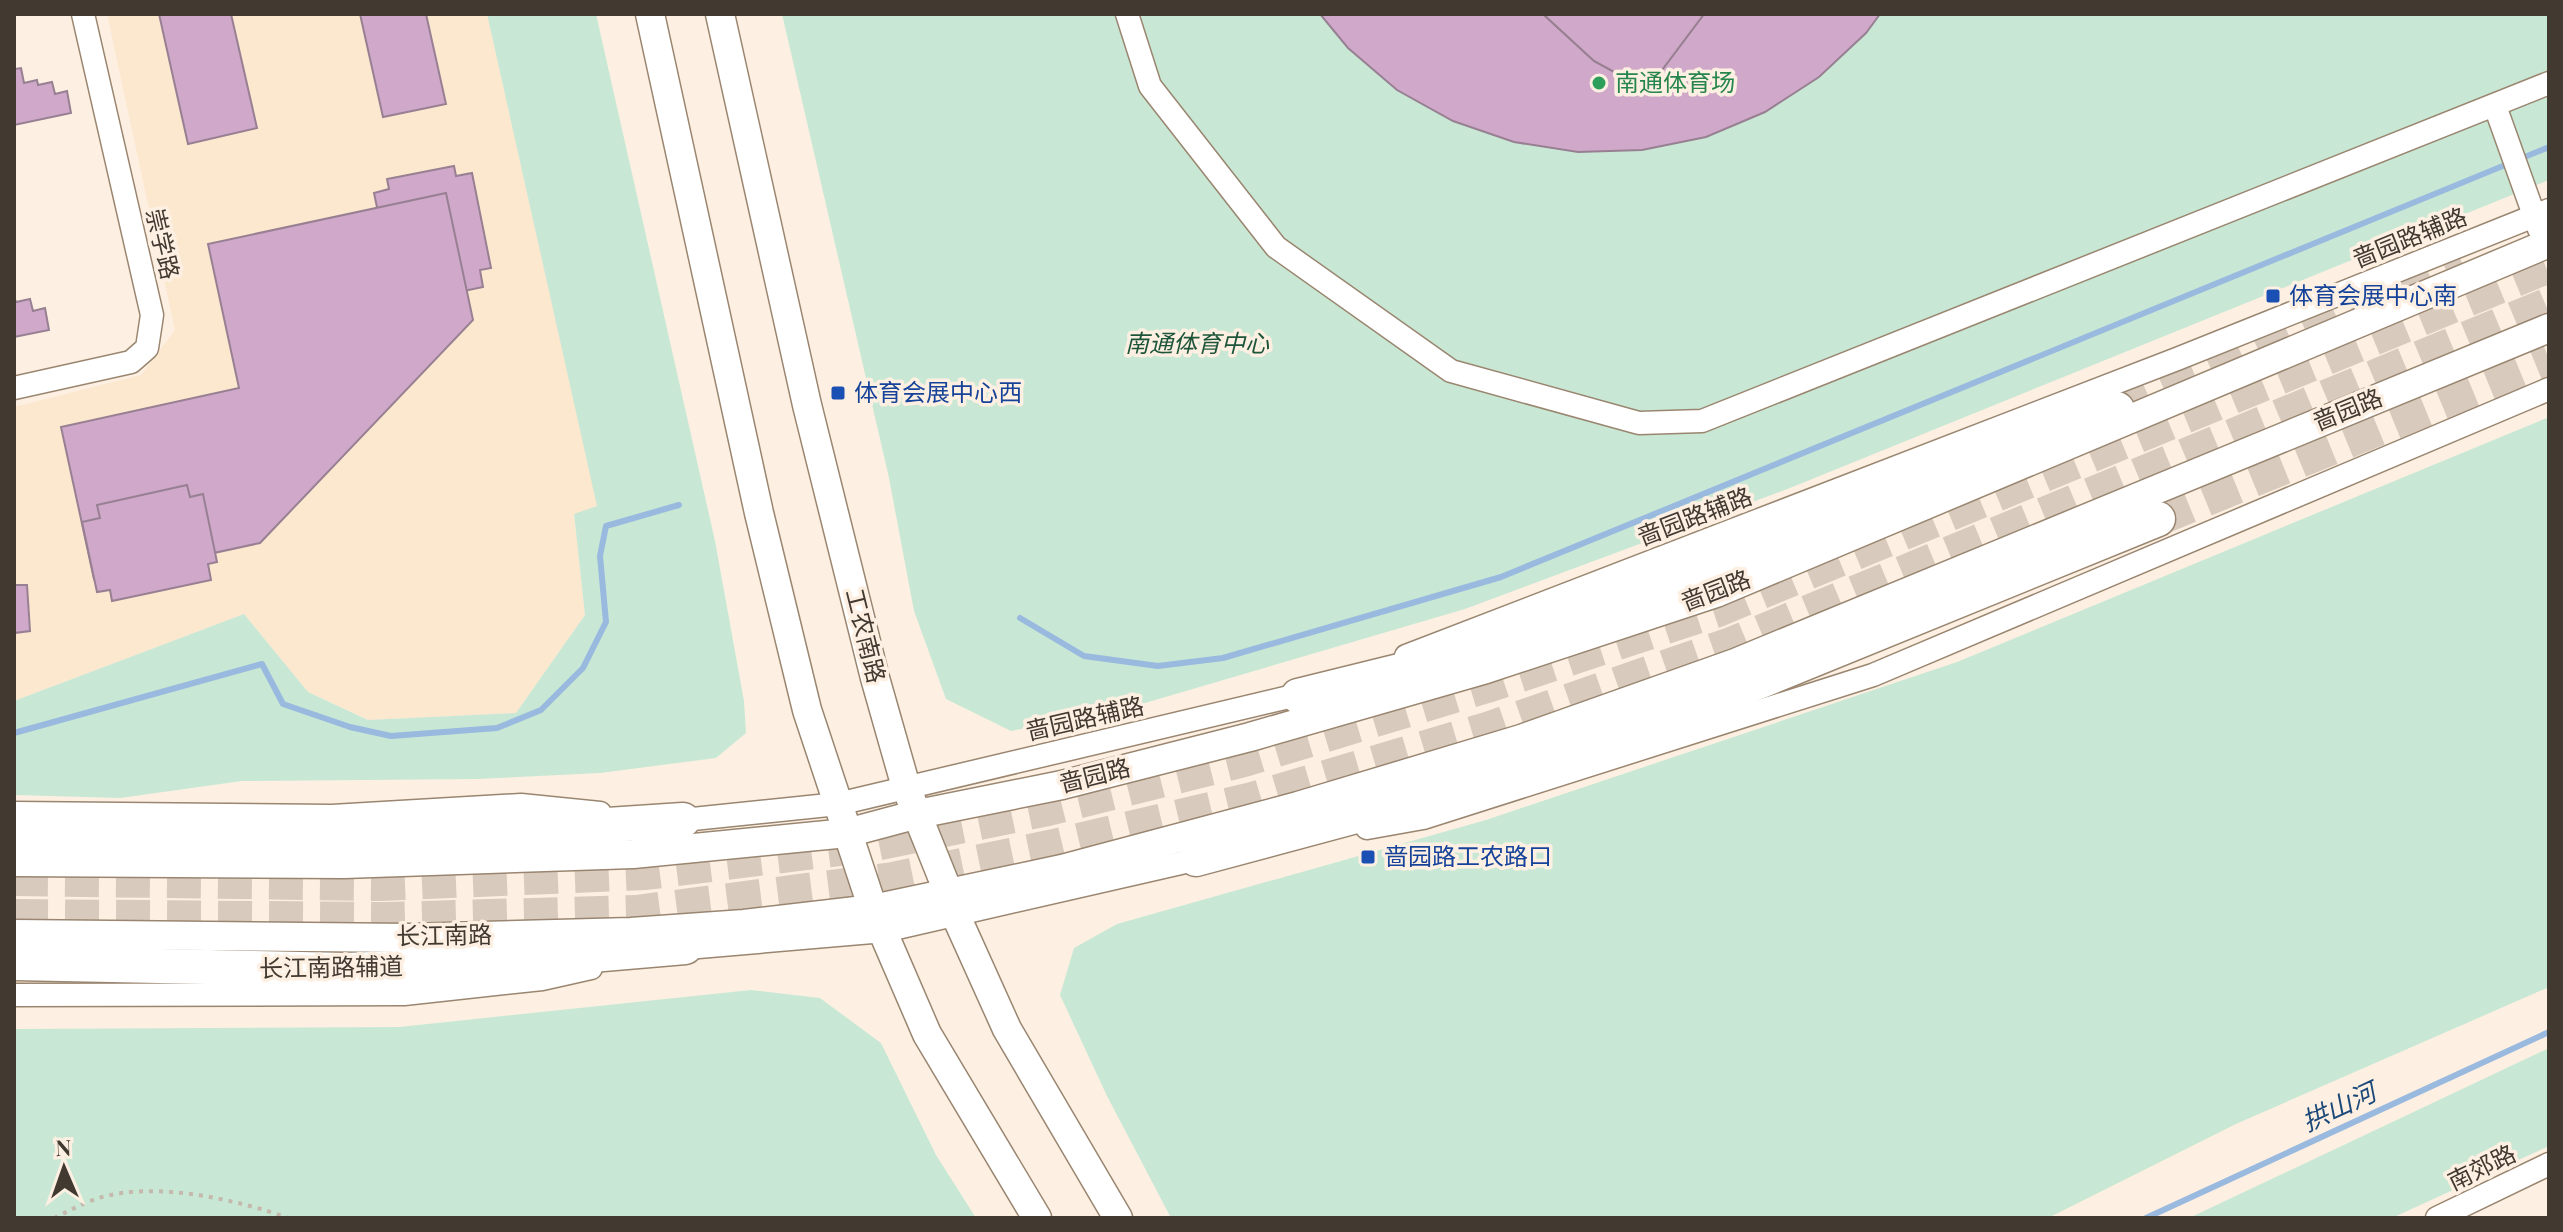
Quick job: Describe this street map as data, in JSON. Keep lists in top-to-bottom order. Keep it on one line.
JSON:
{"streets":{"main road":["啬园路","工农南路","长江南路"],"street":["啬园路辅路","崇学路","长江南路辅道","南郊路"]},"crossings":[["啬园路辅路","工农南路"],["啬园路","工农南路"],["啬园路","长江南路"],["啬园路","长江南路辅道"],["长江南路","长江南路辅道"]],"water":["拱山河"],"parks":["南通体育中心"],"places":{"other":["南通体育场"],"transit":["体育会展中心南","体育会展中心西","啬园路工农路口"]},"north":"top"}
